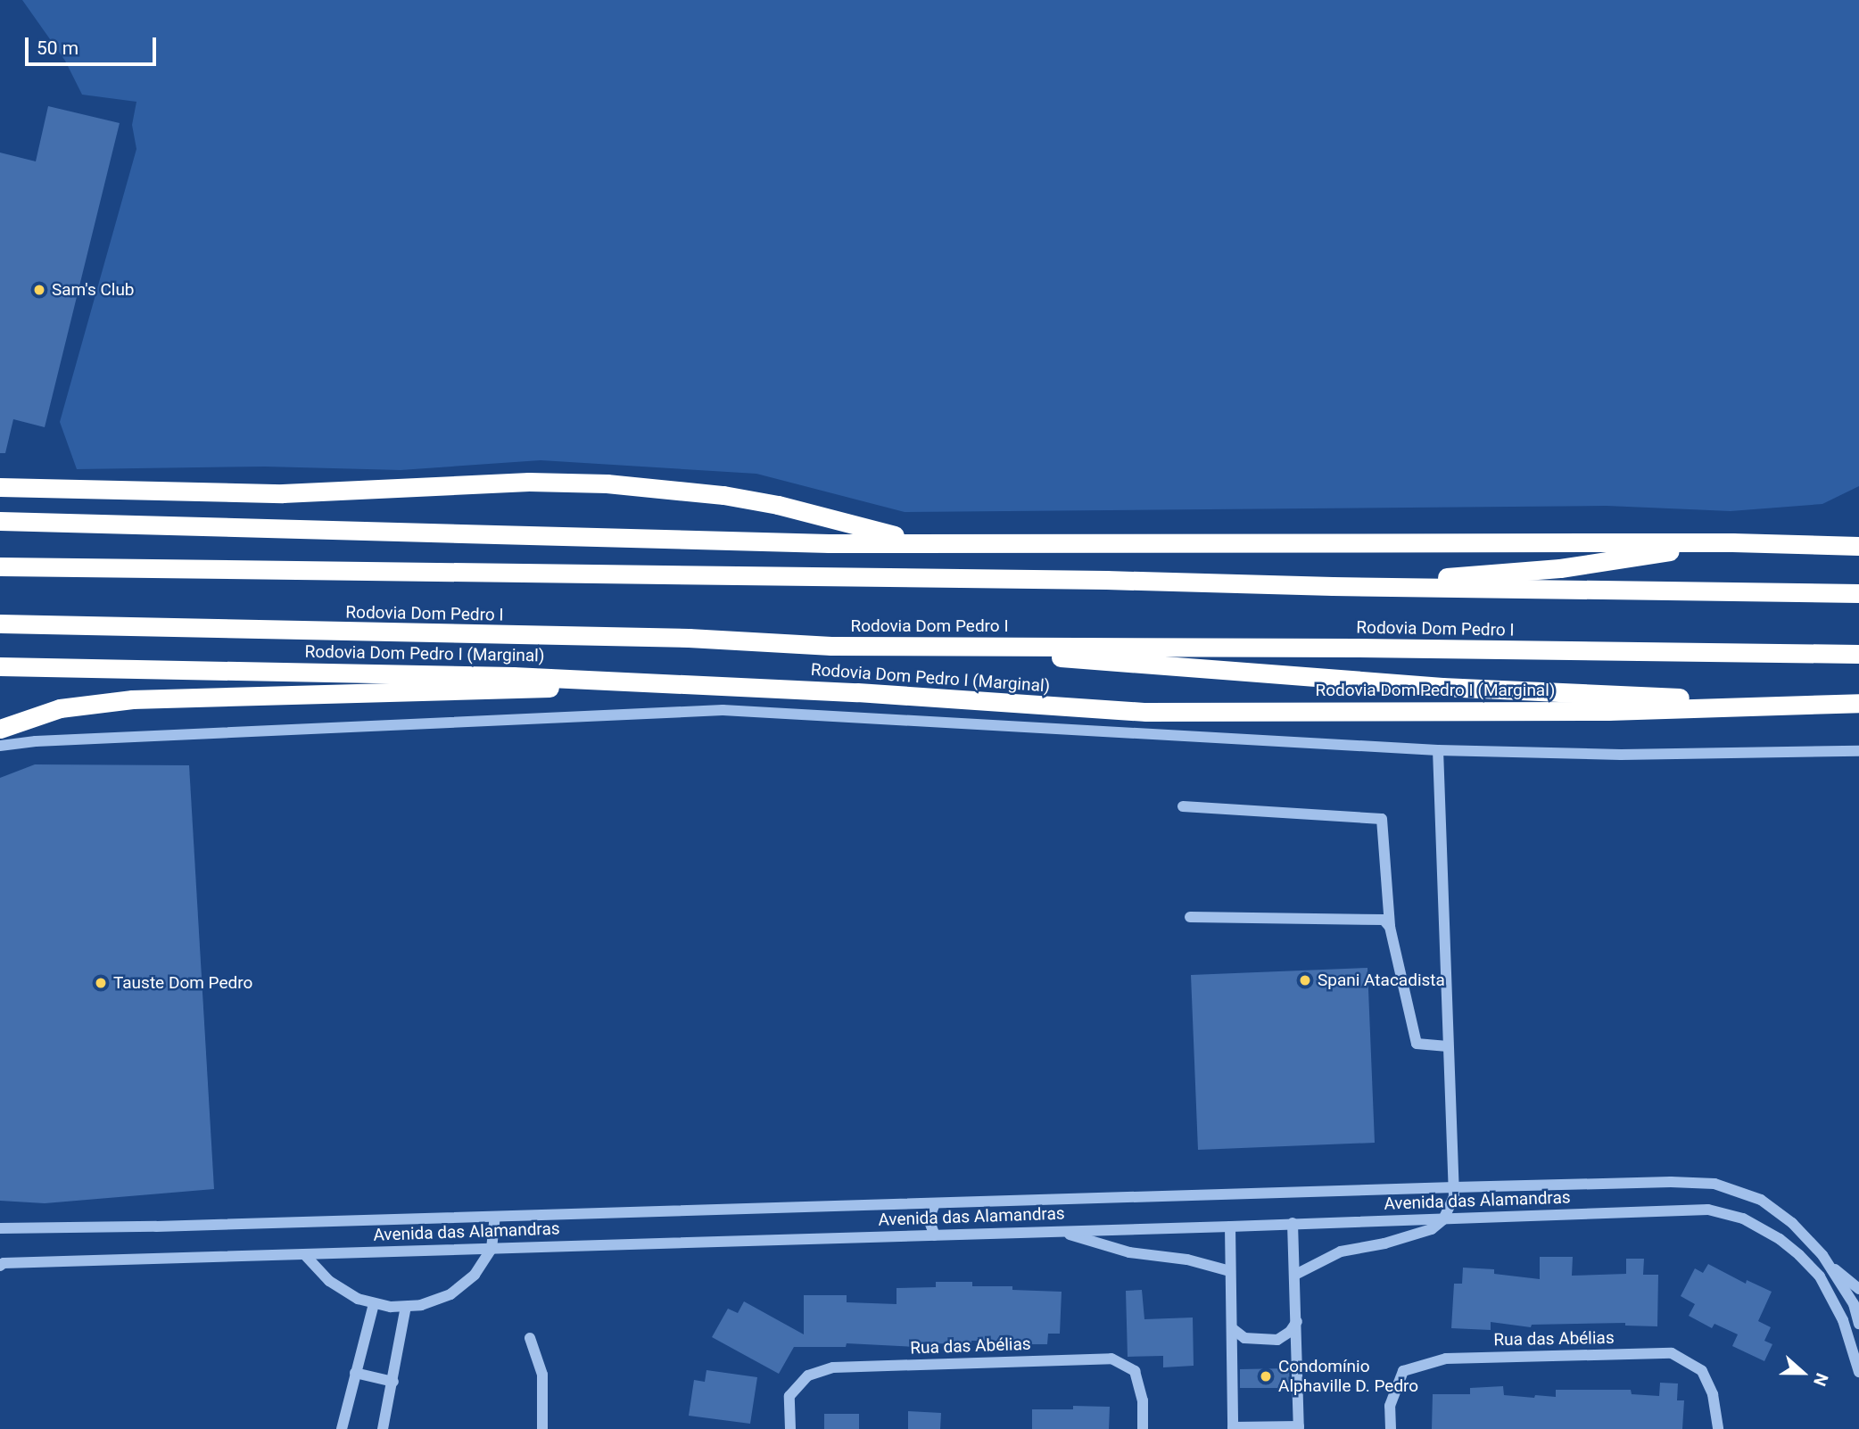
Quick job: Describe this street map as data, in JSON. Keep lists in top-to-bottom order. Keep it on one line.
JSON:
{"streets":{"highway":["Rodovia Dom Pedro I","Rodovia Dom Pedro I (Marginal)"],"street":["Avenida das Alamandras","Rua das Abélias"]},"places":["Sam's Club","Spani Atacadista","Tauste Dom Pedro","Condomínio Alphaville D. Pedro"],"scale_bar":"50 m","north":"right"}
